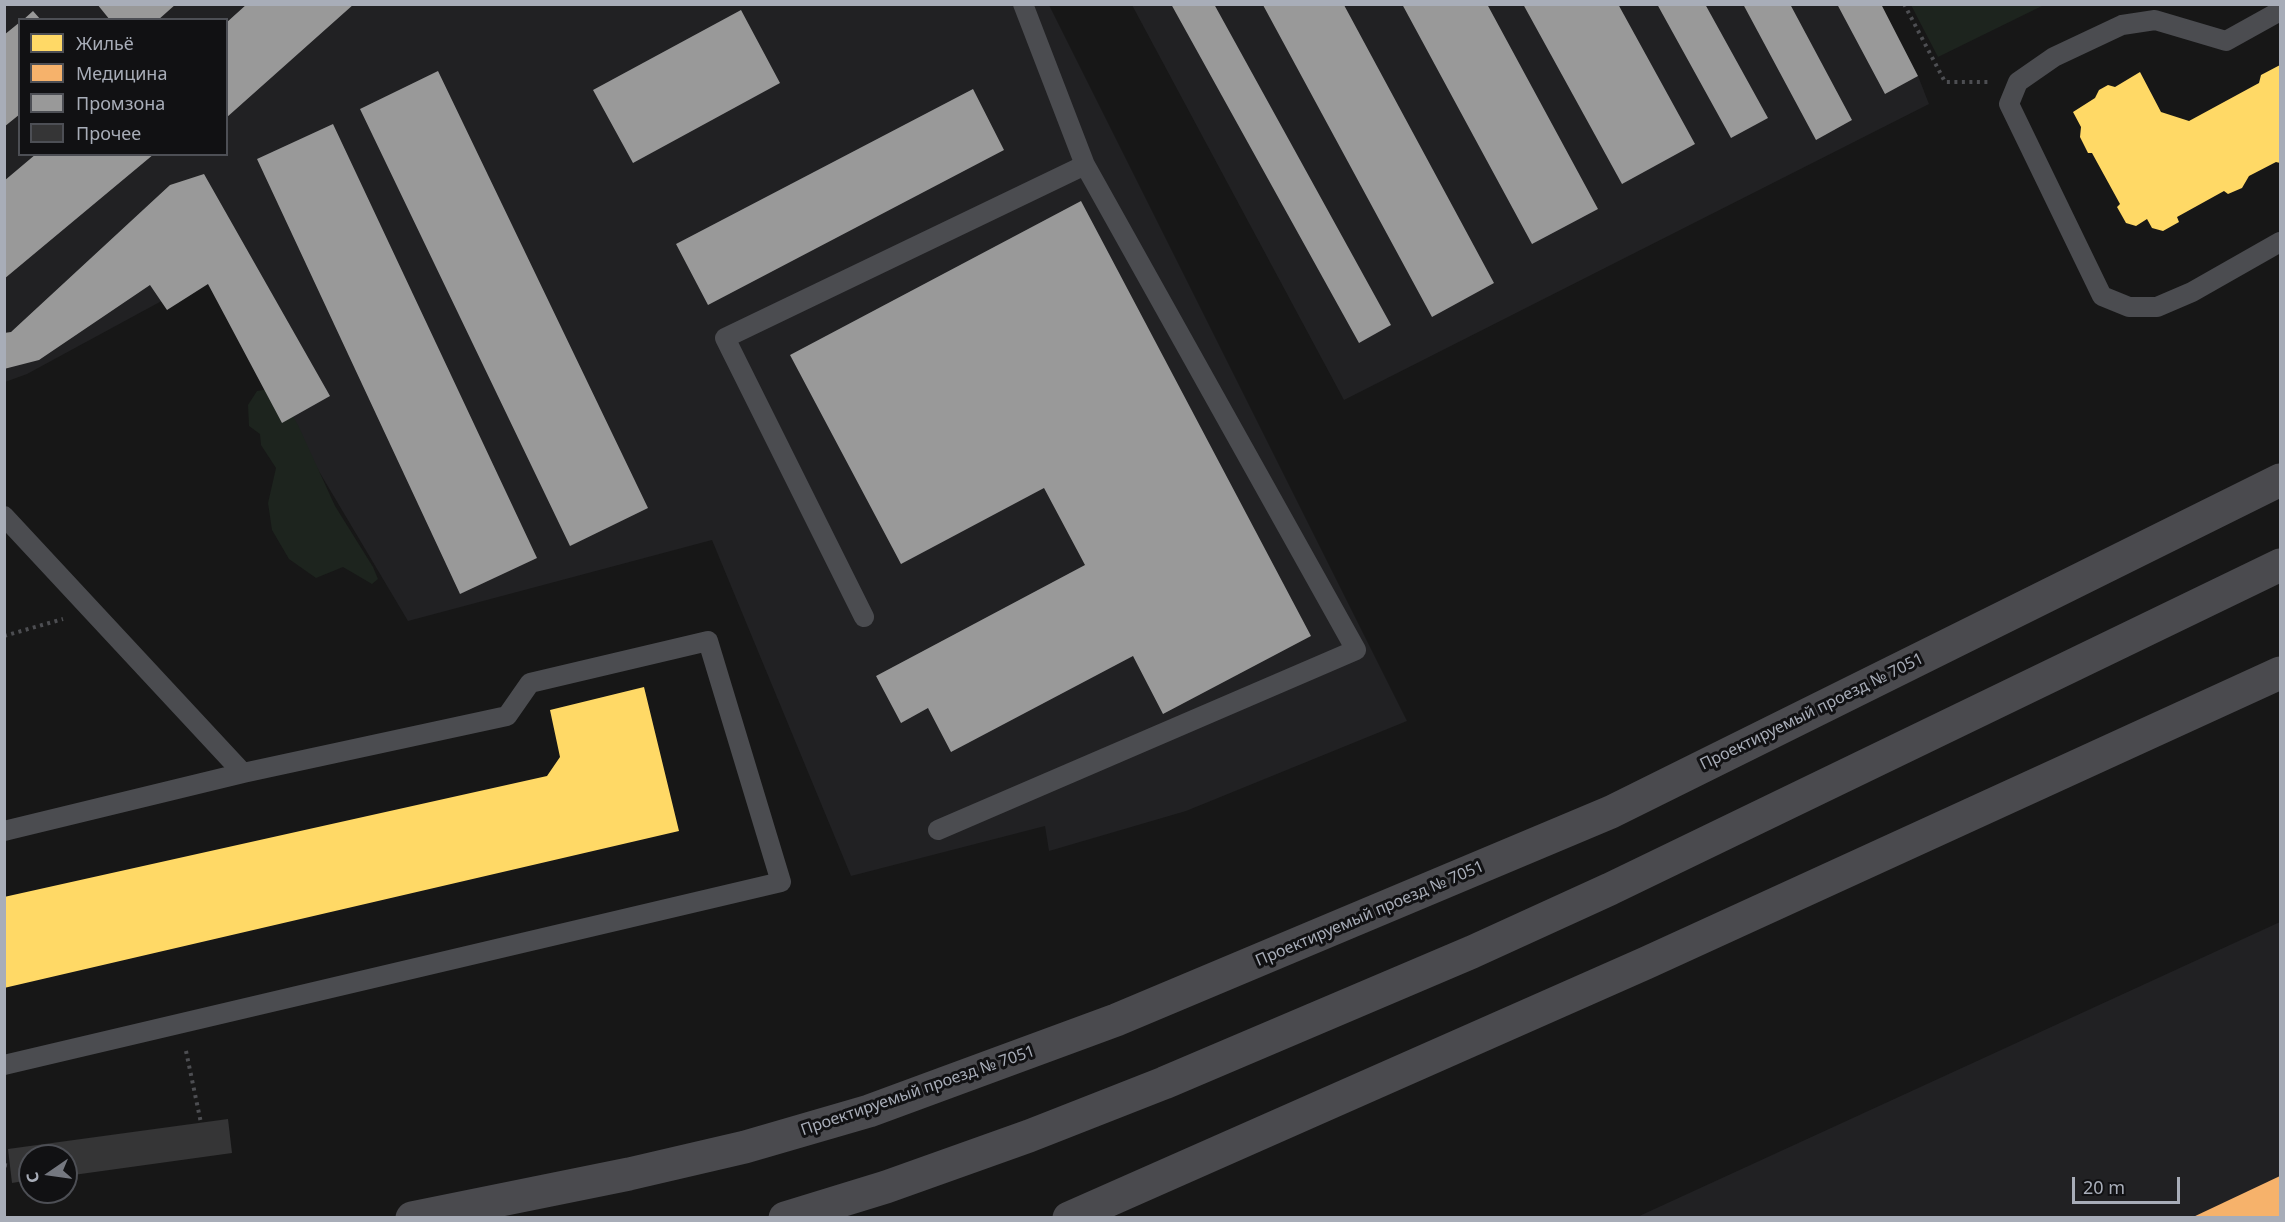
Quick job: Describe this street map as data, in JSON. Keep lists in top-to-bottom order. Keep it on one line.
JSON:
{"streets":{"main road":["Проектируемый проезд № 7051"]},"legend":["Жильё","Медицина","Промзона","Прочее"],"scale_bar":"20 m","north":"left"}
